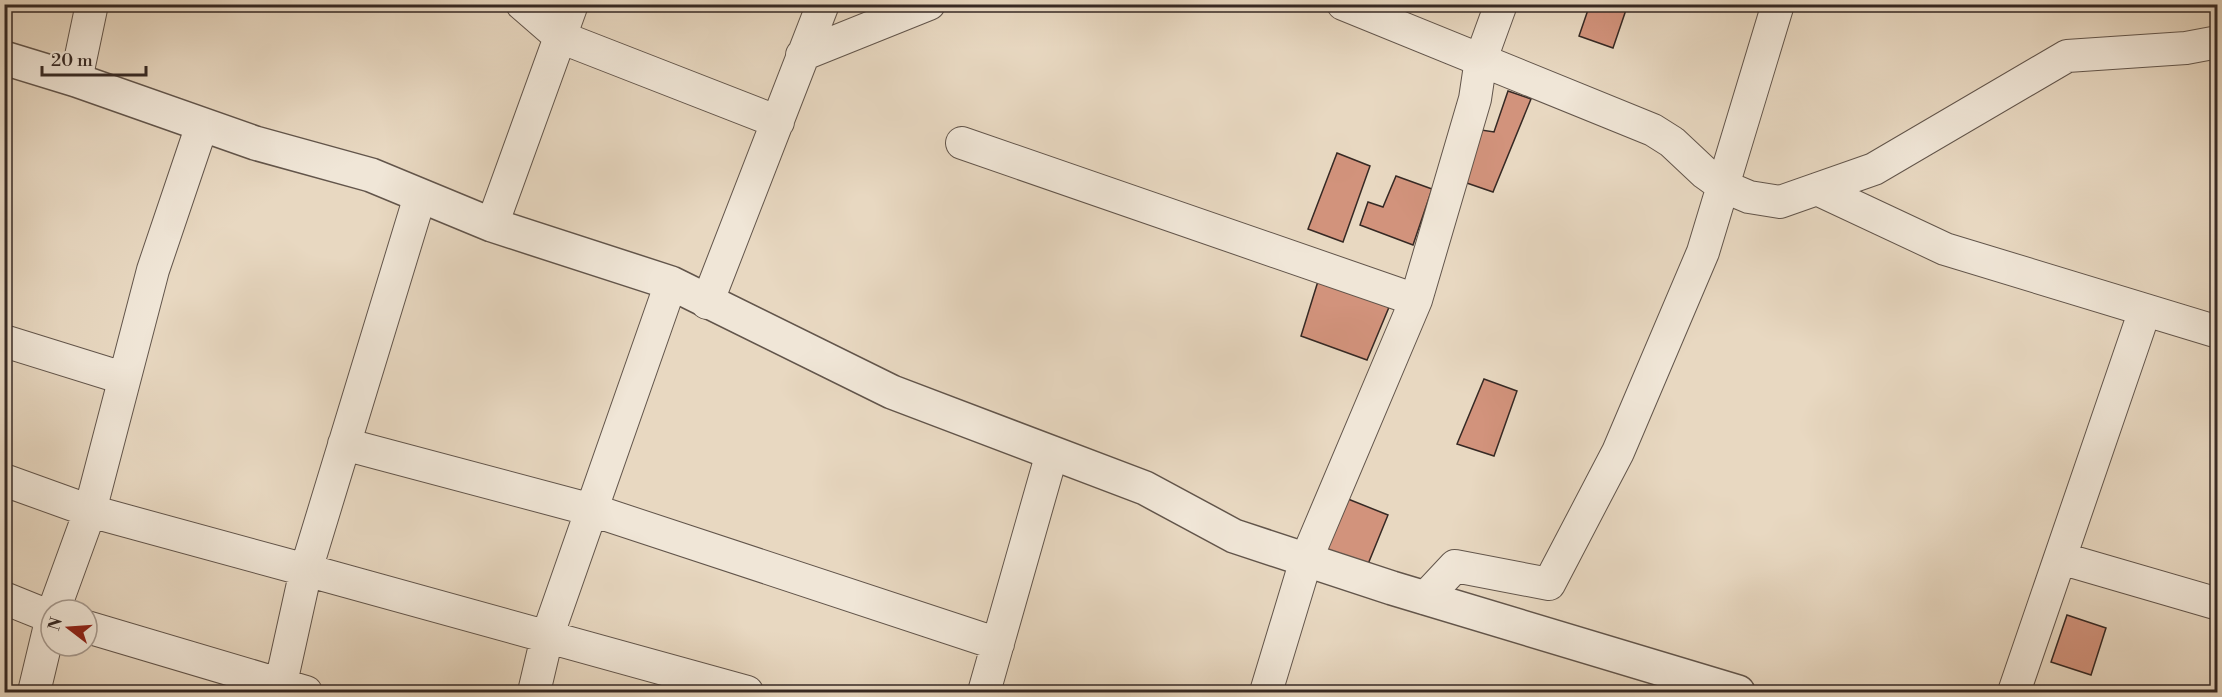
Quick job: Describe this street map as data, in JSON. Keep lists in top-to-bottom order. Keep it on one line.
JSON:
{"scale_bar":"20 m","north":"left"}
